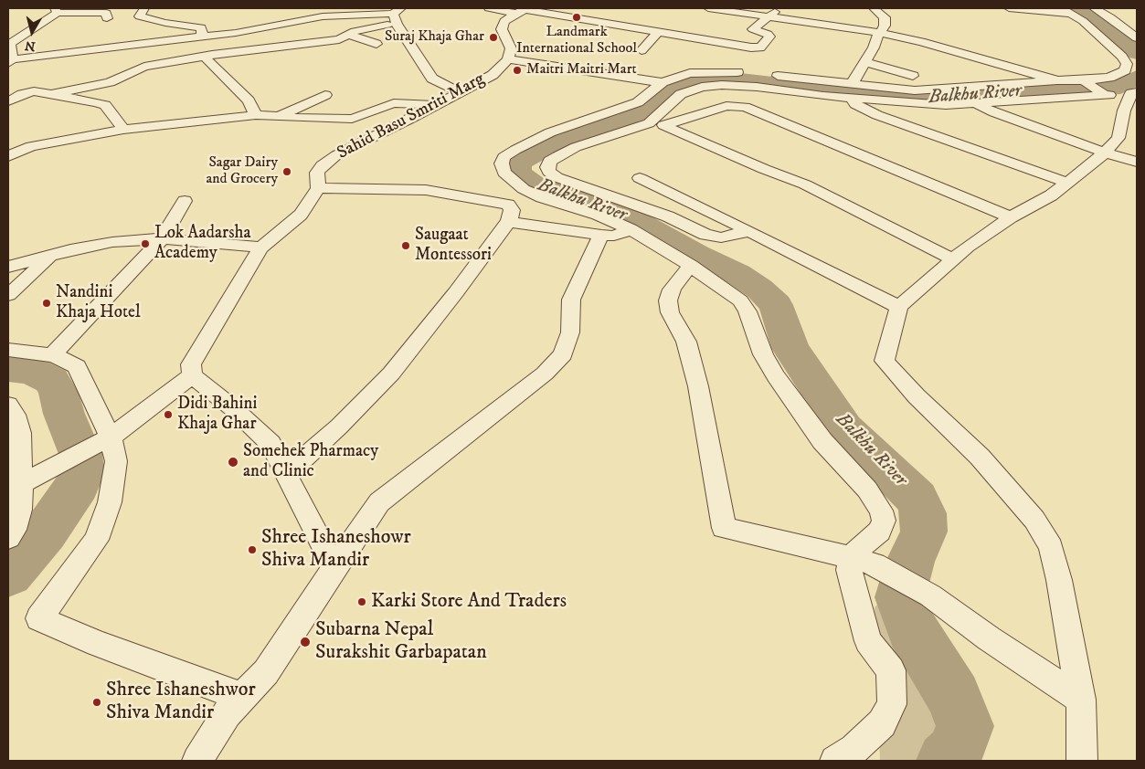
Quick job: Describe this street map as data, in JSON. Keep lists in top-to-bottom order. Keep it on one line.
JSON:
{"streets":{"street":["Sahid Basu Smriti Marg"]},"water":["Balkhu River"],"places":["Landmark International School","Suraj Khaja Ghar","Maitri Maitri Mart","Sagar Dairy and Grocery","Lok Aadarsha Academy","Saugaat Montessori","Nandini Khaja Hotel","Didi Bahini Khaja Ghar","Somehek Pharmacy and Clinic","Shree Ishaneshowr Shiva Mandir","Karki Store And Traders","Subarna Nepal Surakshit Garbapatan","Shree Ishaneshwor Shiva Mandir"],"north":"bottom"}
